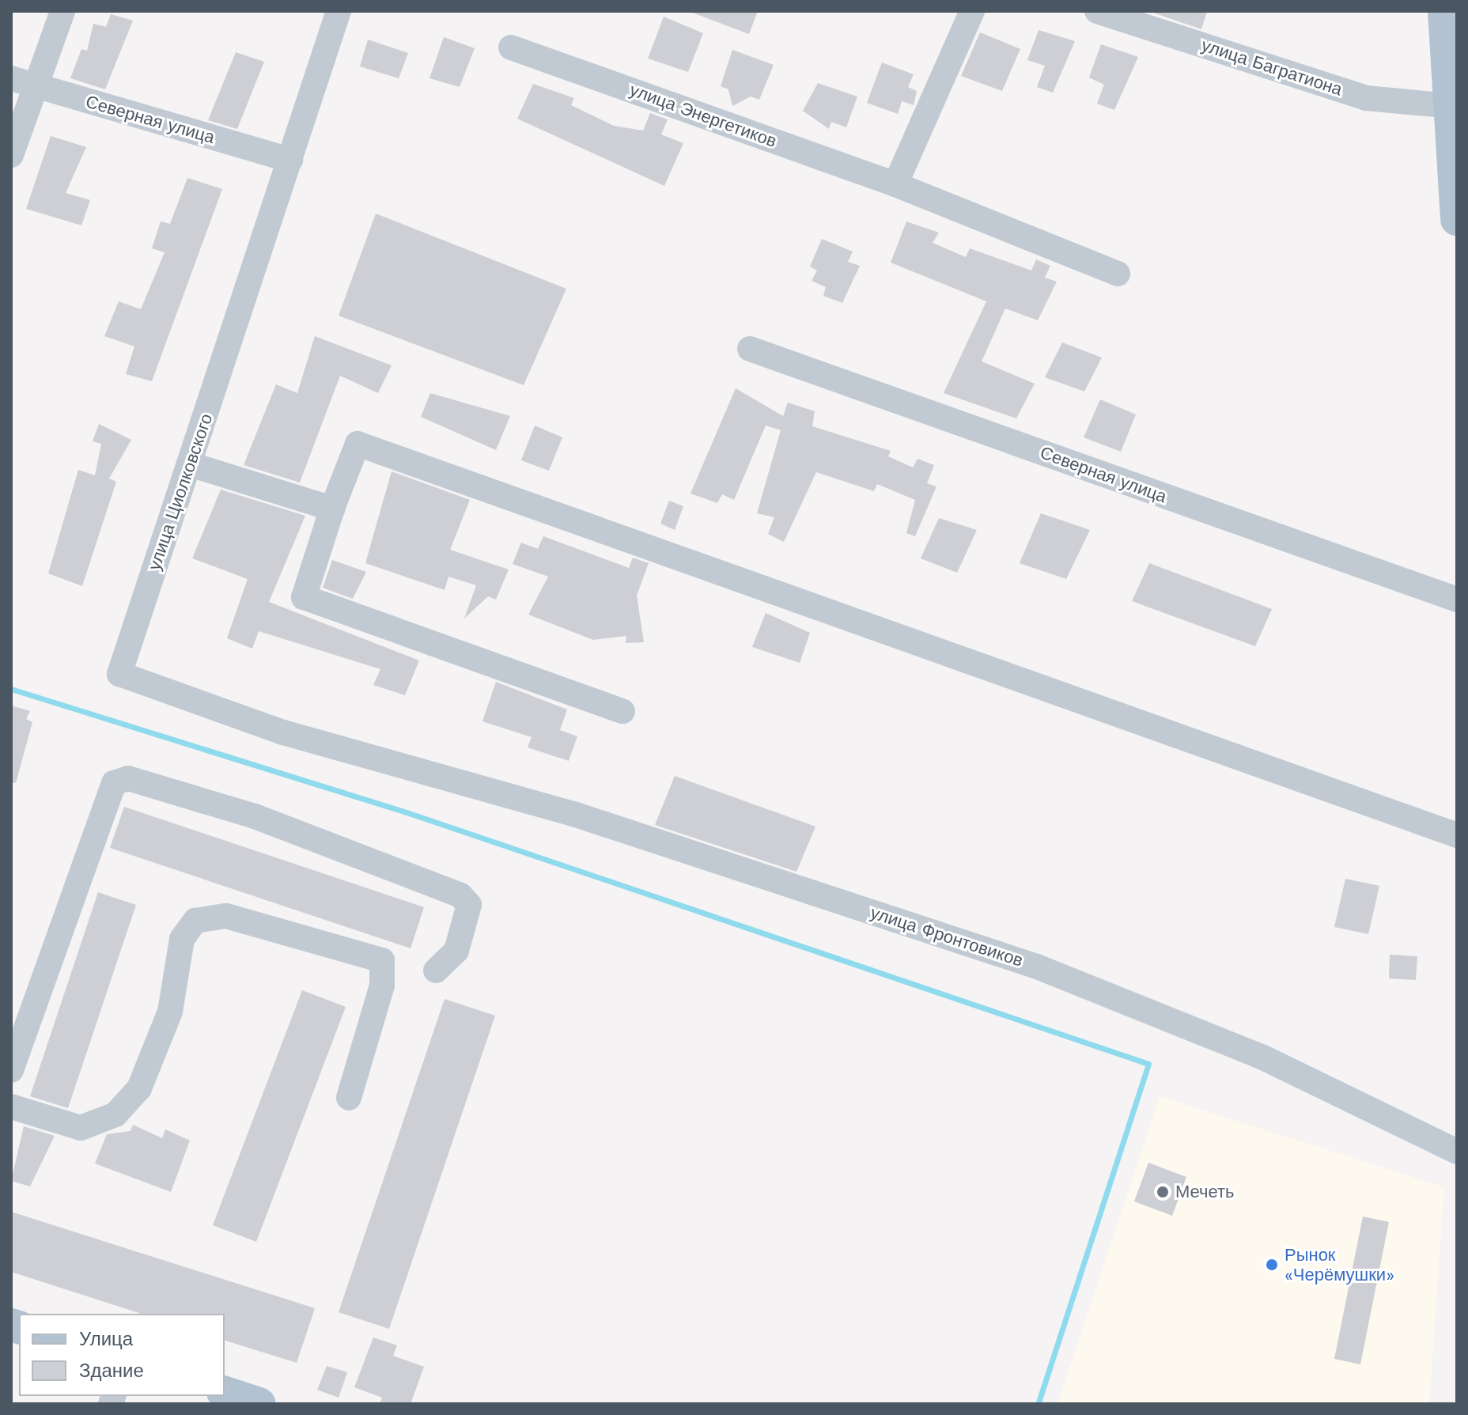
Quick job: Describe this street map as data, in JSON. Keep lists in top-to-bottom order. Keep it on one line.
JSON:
{"streets":{"street":["улица Багратиона","улица Энергетиков","Северная улица","улица Циолковского","улица Фронтовиков"]},"crossings":[["Северная улица","улица Циолковского"],["улица Циолковского","улица Фронтовиков"]],"places":["Мечеть","Рынок «Черёмушки»"],"legend":["Улица","Здание"]}
